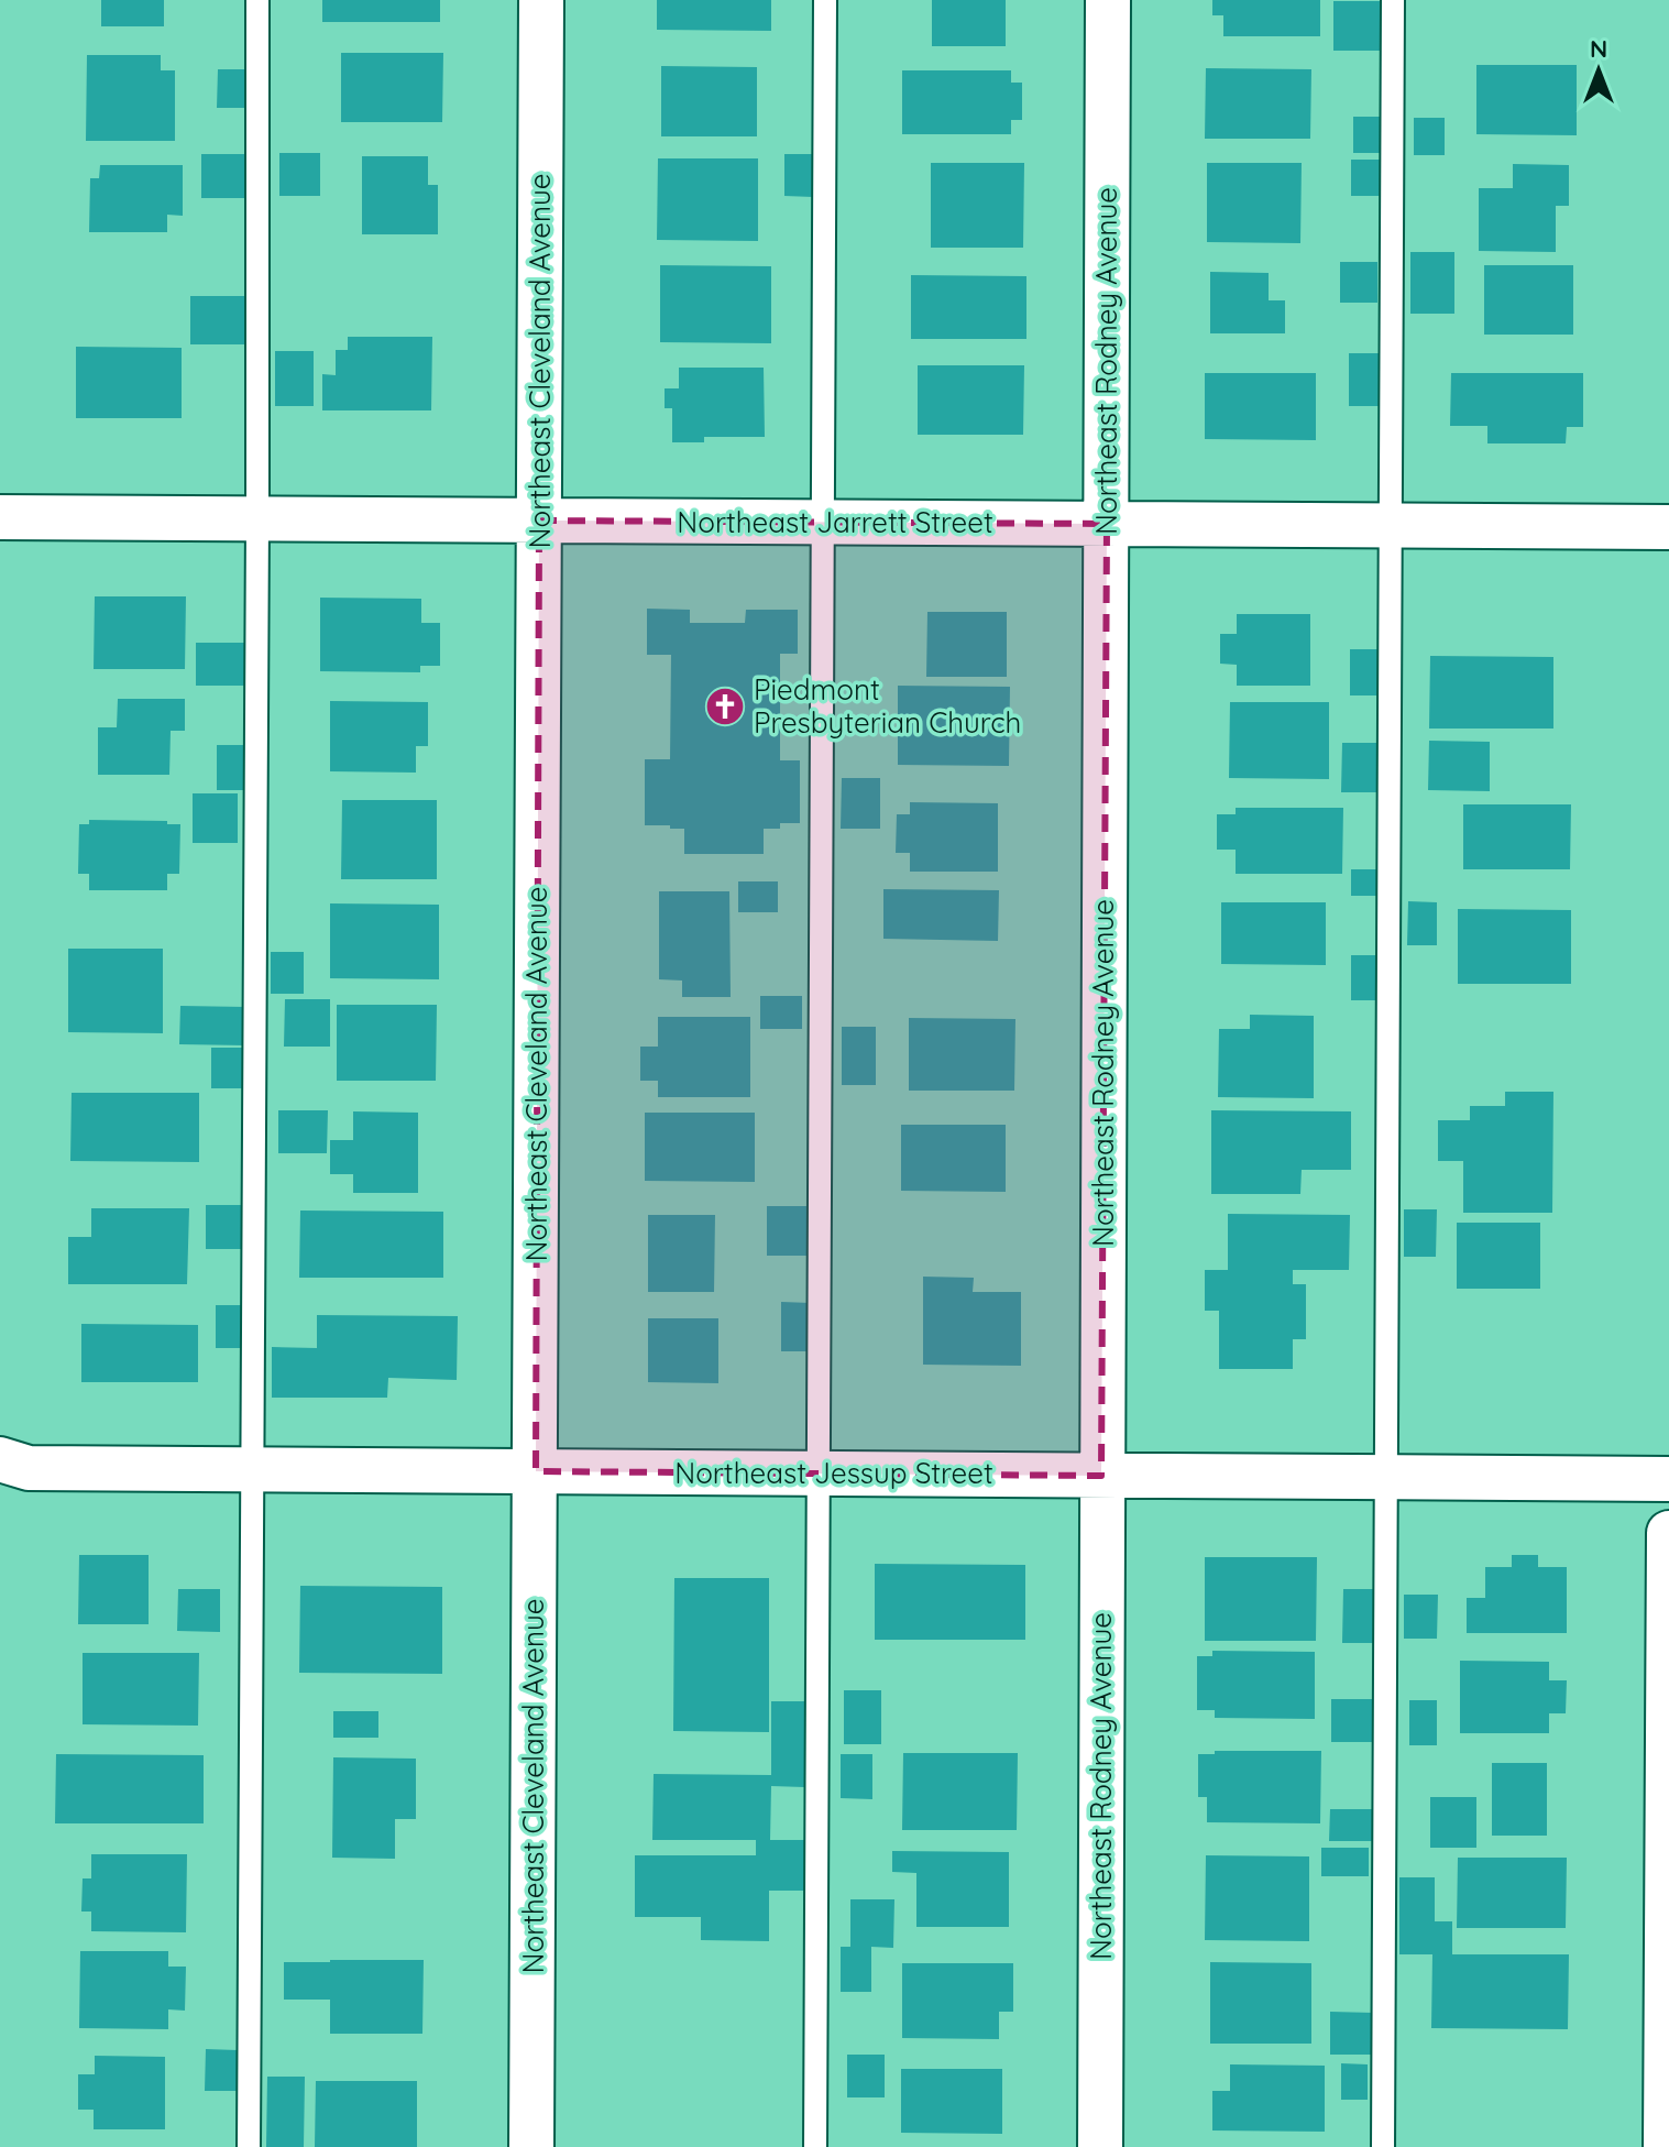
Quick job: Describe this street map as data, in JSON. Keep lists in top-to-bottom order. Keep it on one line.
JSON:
{"streets":{"street":["Northeast Cleveland Avenue","Northeast Rodney Avenue","Northeast Jarrett Street","Northeast Jessup Street"]},"crossings":[["Northeast Cleveland Avenue","Northeast Jarrett Street"],["Northeast Cleveland Avenue","Northeast Jessup Street"],["Northeast Rodney Avenue","Northeast Jarrett Street"],["Northeast Rodney Avenue","Northeast Jessup Street"]],"places":{"church":["Piedmont Presbyterian Church"]},"north":"top"}
